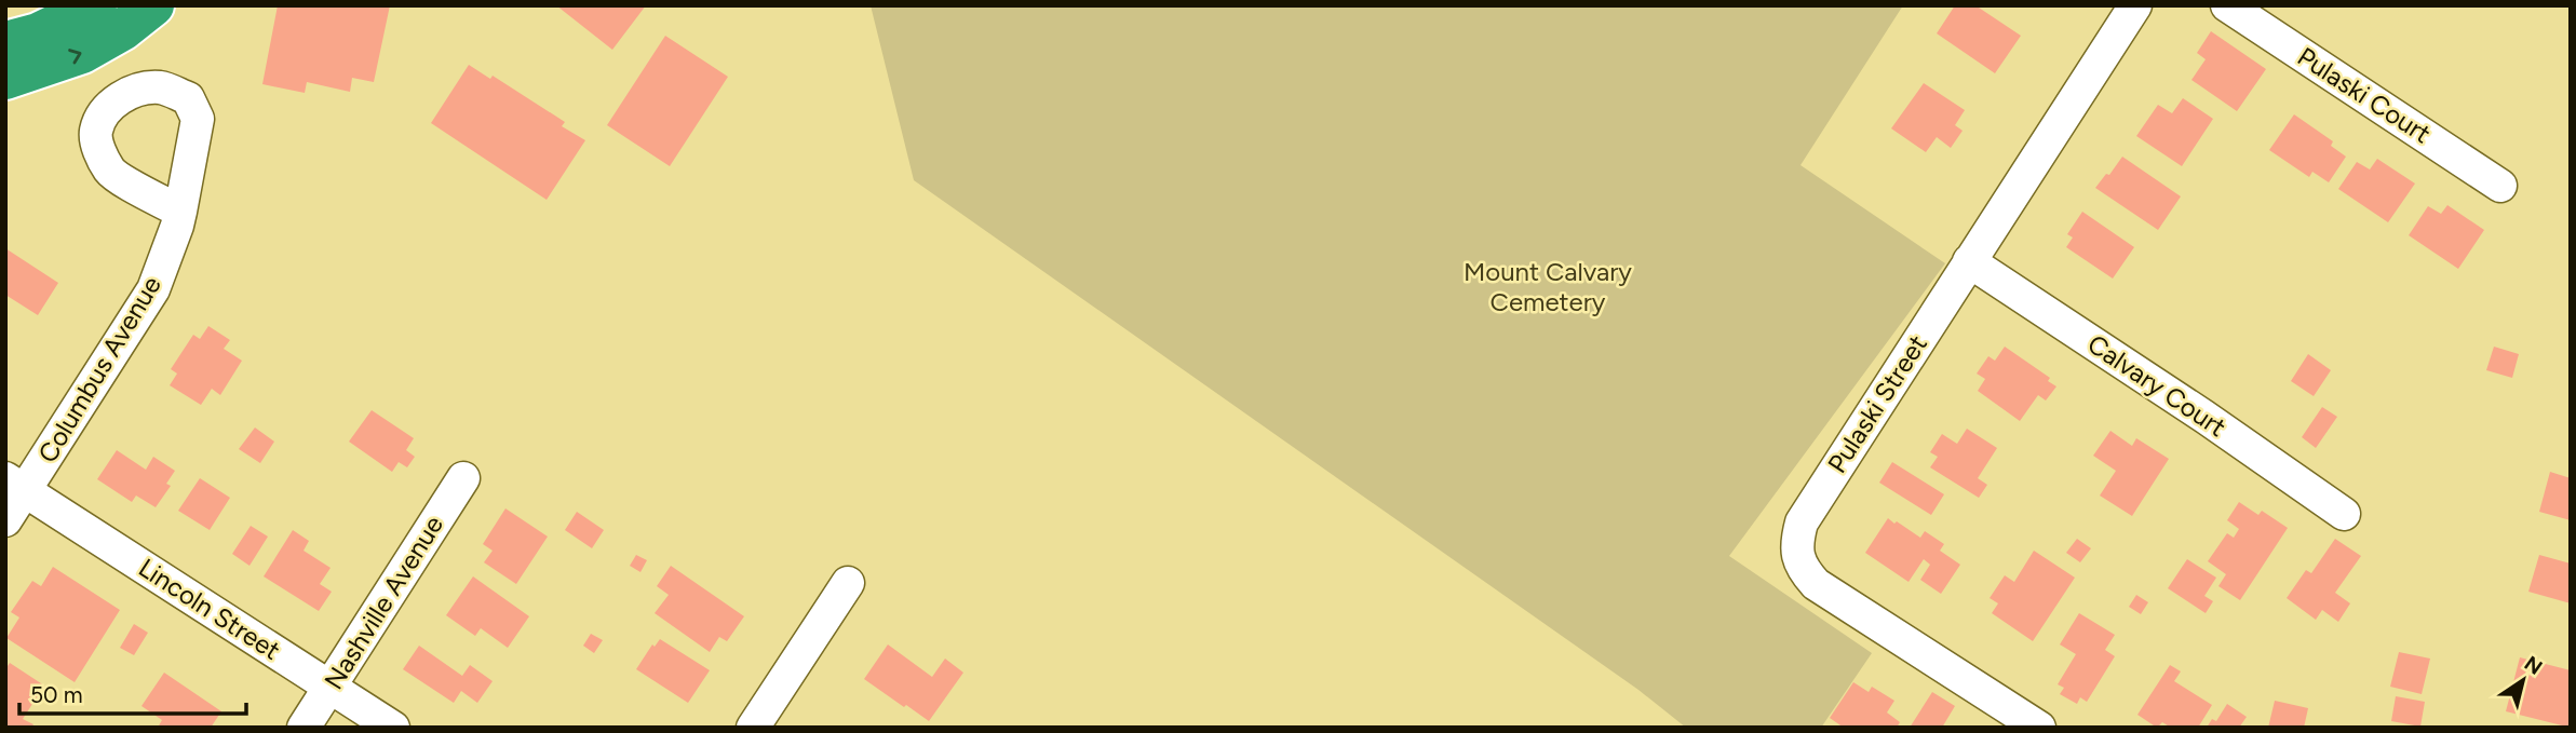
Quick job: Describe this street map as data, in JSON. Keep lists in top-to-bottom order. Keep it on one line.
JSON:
{"streets":{"street":["Pulaski Court","Columbus Avenue","Calvary Court","Pulaski Street","Nashville Avenue","Lincoln Street"]},"crossings":[["Columbus Avenue","Lincoln Street"],["Calvary Court","Pulaski Street"],["Nashville Avenue","Lincoln Street"]],"parks":["Mount Calvary Cemetery"],"scale_bar":"50 m","north":"top right"}
